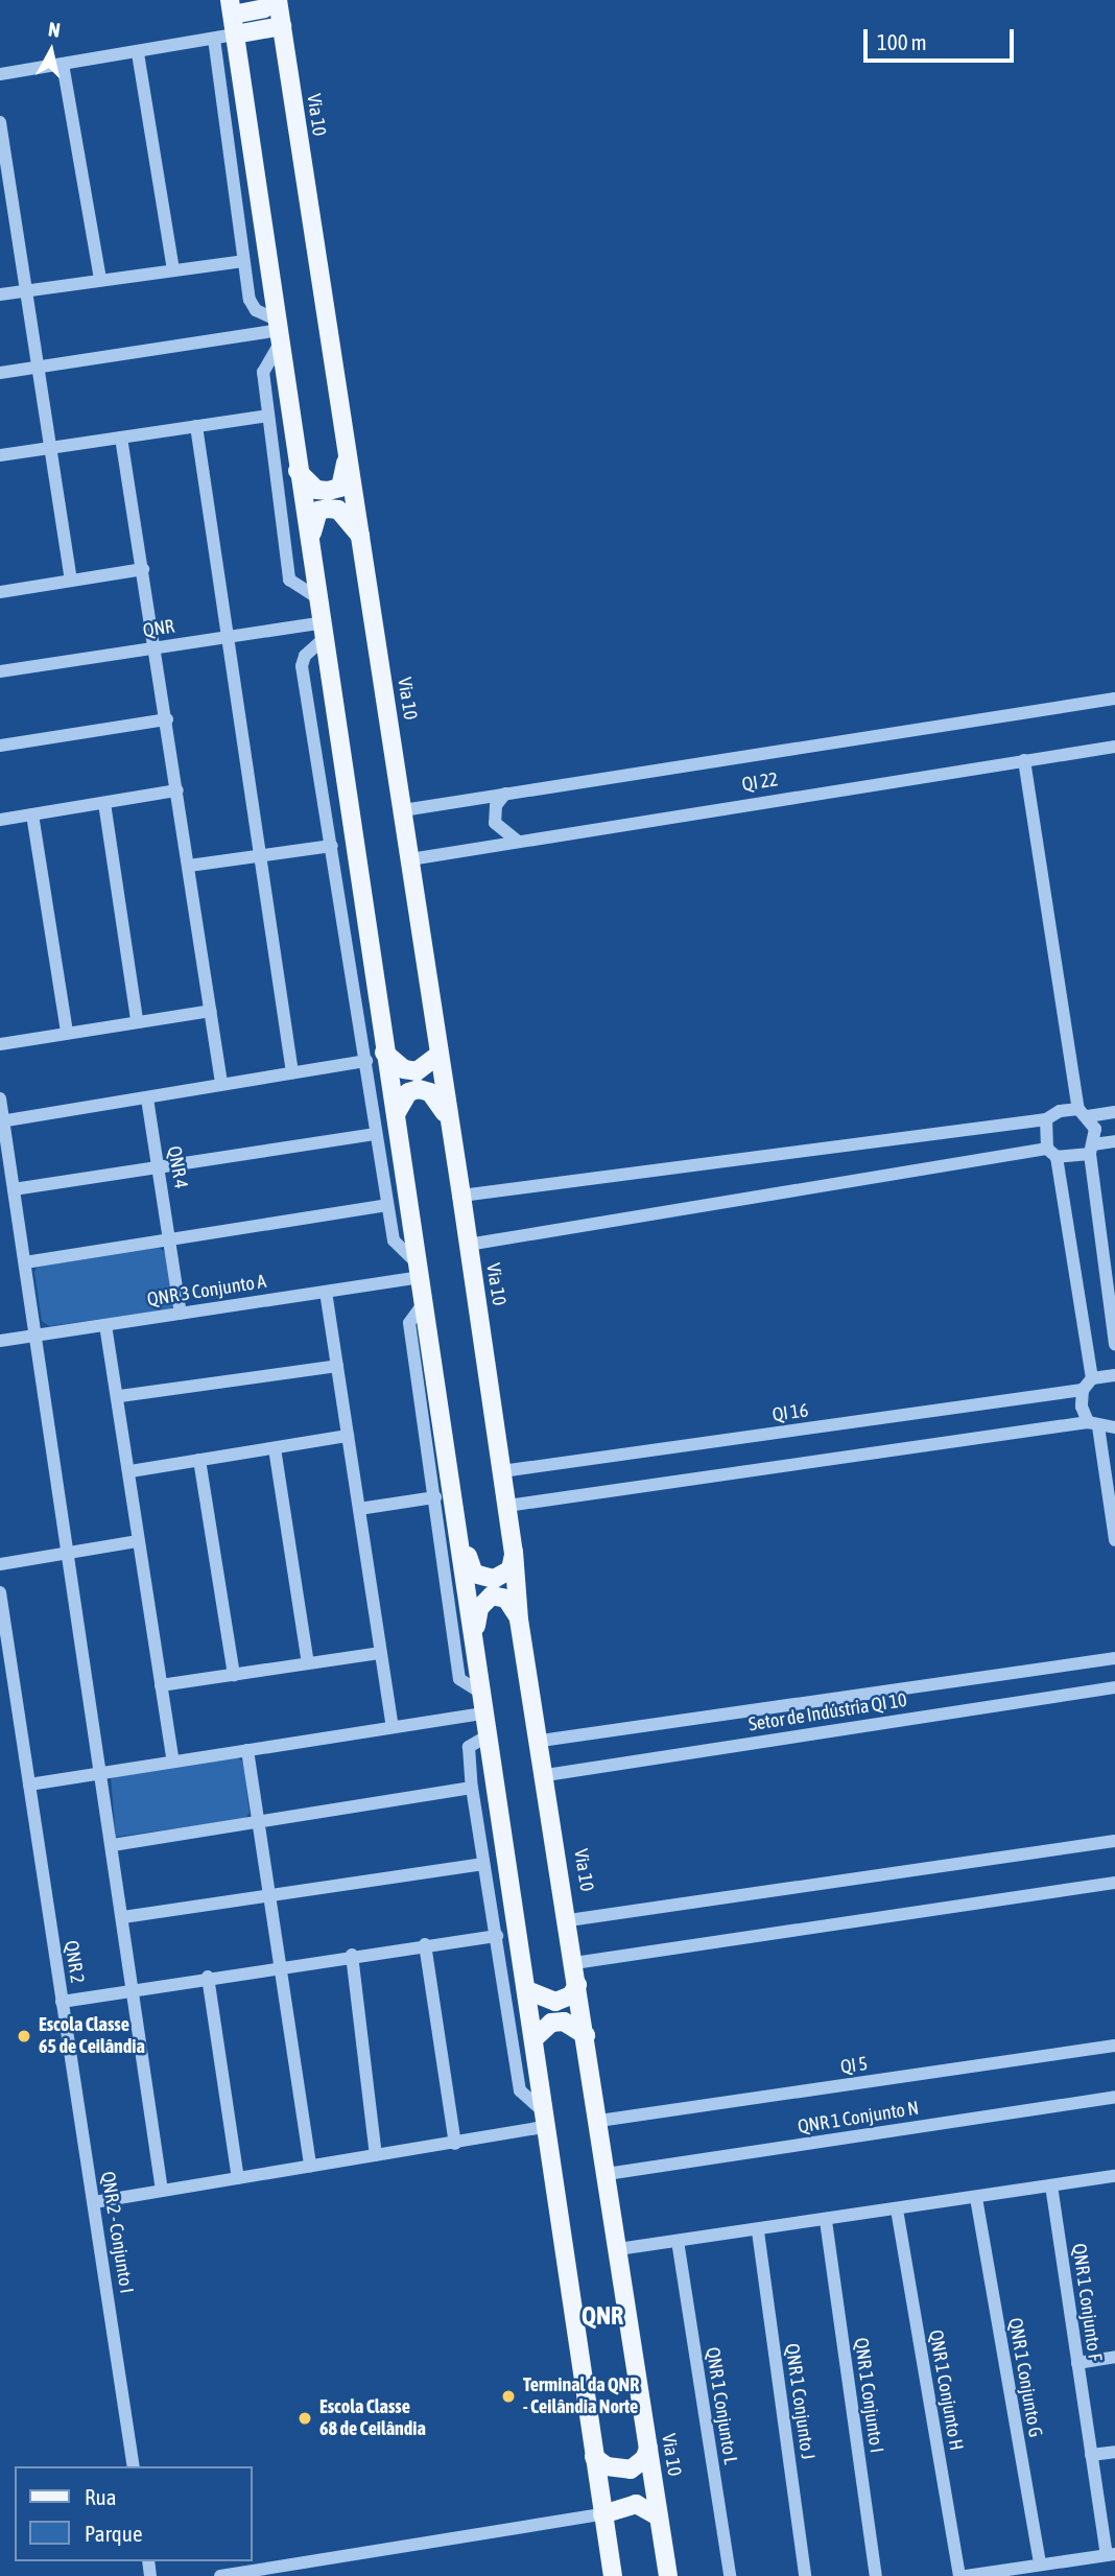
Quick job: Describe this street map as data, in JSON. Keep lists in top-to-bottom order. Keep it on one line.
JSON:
{"streets":{"main road":["Via 10"],"street":["QNR","QI 22","QNR 4","QNR 3 Conjunto A","QI 16","Setor de Indústria QI 10","QNR 2","QI 5","QNR 1 Conjunto N","QNR 2 - Conjunto I","QNR 1 Conjunto F","QNR 1 Conjunto G","QNR 1 Conjunto H","QNR 1 Conjunto I","QNR 1 Conjunto J","QNR 1 Conjunto L"]},"crossings":[["Via 10","QI 22"],["Via 10","QI 16"],["Via 10","Setor de Indústria QI 10"],["Via 10","QI 5"],["Via 10","QNR 1 Conjunto N"],["QNR 4","QNR 3 Conjunto A"],["QNR 2","QNR 2 - Conjunto I"]],"districts":["QNR"],"places":["Escola Classe 65 de Ceilândia","Terminal da QNR - Ceilândia Norte","Escola Classe 68 de Ceilândia"],"legend":["Rua","Parque"],"scale_bar":"100 m","north":"top"}
